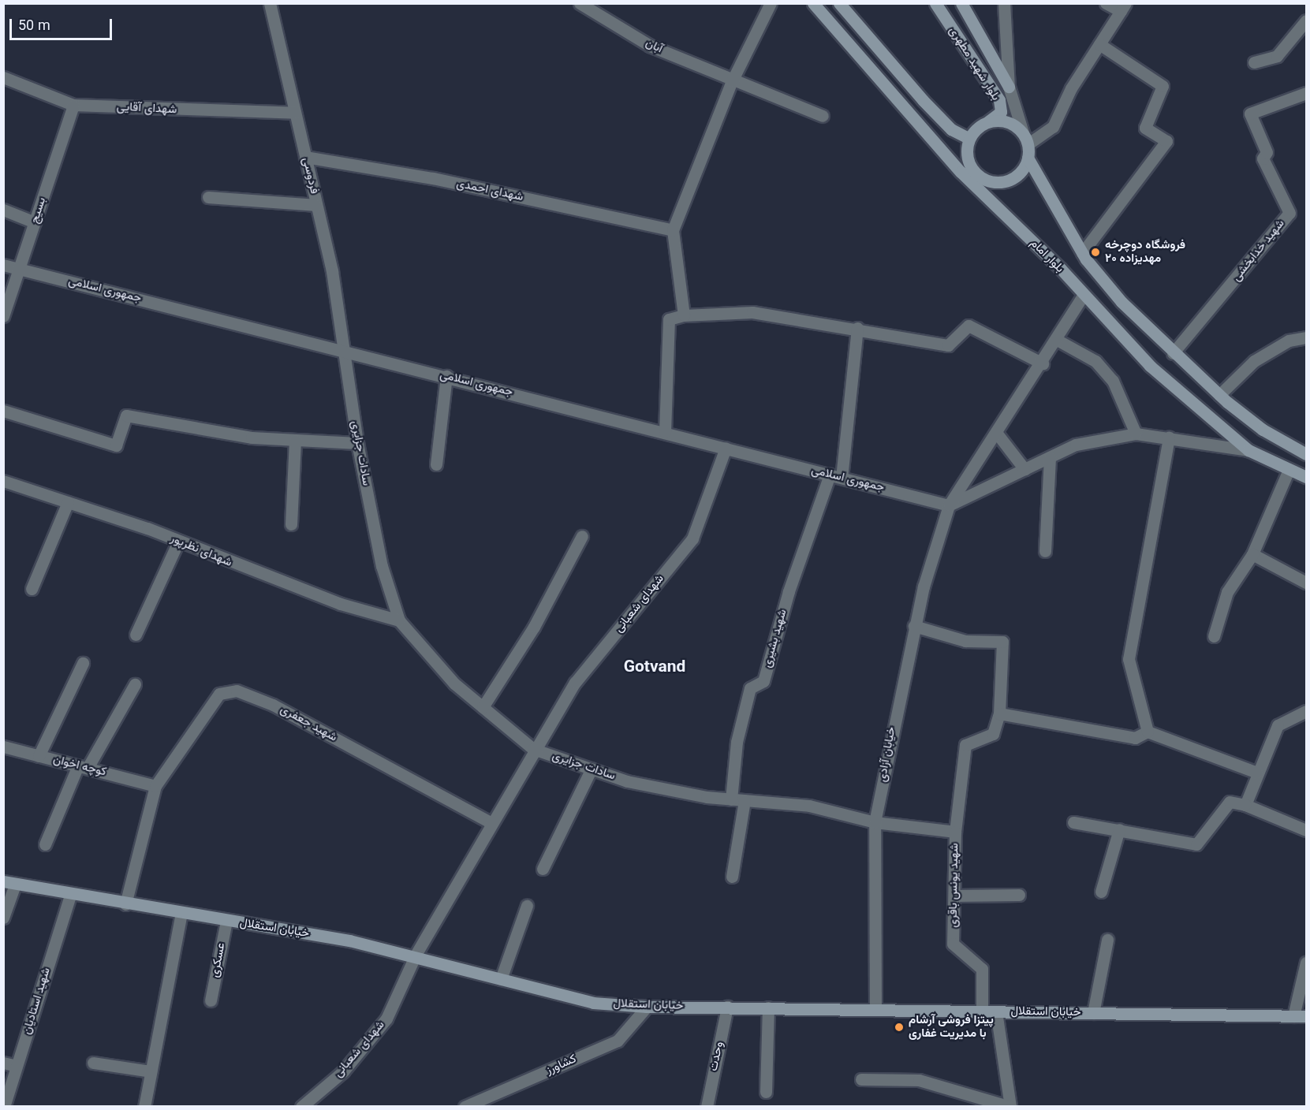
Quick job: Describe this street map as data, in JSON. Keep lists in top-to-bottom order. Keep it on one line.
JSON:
{"streets":{"street":["آبان","بلوار شهید مطهری","شهدای آقایی","فردوسی","شهدای احمدی","بسیج","شهید خدابخشی","بلوار امام","جمهوری اسلامی","سادات جزایری","شهدای نظرپور","شهدای شعبانی","شهید بشیری","شهید جعفری","خیابان آزادی","کوچه اخوان","شهید یونس باقری","خیابان استقلال","عسکری","شهید استادیان","وحدت","کشاورز"]},"crossings":[["شهدای آقایی","فردوسی"],["شهدای آقایی","بسیج"],["فردوسی","شهدای احمدی"],["فردوسی","جمهوری اسلامی"],["فردوسی","سادات جزایری"],["بسیج","جمهوری اسلامی"],["جمهوری اسلامی","سادات جزایری"],["جمهوری اسلامی","شهدای شعبانی"],["جمهوری اسلامی","شهید بشیری"],["جمهوری اسلامی","خیابان آزادی"],["سادات جزایری","شهدای نظرپور"],["سادات جزایری","شهدای شعبانی"],["سادات جزایری","شهید بشیری"],["سادات جزایری","خیابان آزادی"],["سادات جزایری","شهید یونس باقری"],["شهدای شعبانی","شهید جعفری"],["شهدای شعبانی","خیابان استقلال"],["شهید جعفری","کوچه اخوان"],["خیابان آزادی","خیابان استقلال"],["شهید یونس باقری","خیابان استقلال"],["خیابان استقلال","عسکری"],["خیابان استقلال","شهید استادیان"],["خیابان استقلال","وحدت"],["خیابان استقلال","کشاورز"]],"districts":["Gotvand"],"places":["فروشگاه دوچرخه ۲۰ مهدیزاده","پیتزا فروشی آرشام با مدیریت غفاری"],"scale_bar":"50 m"}
